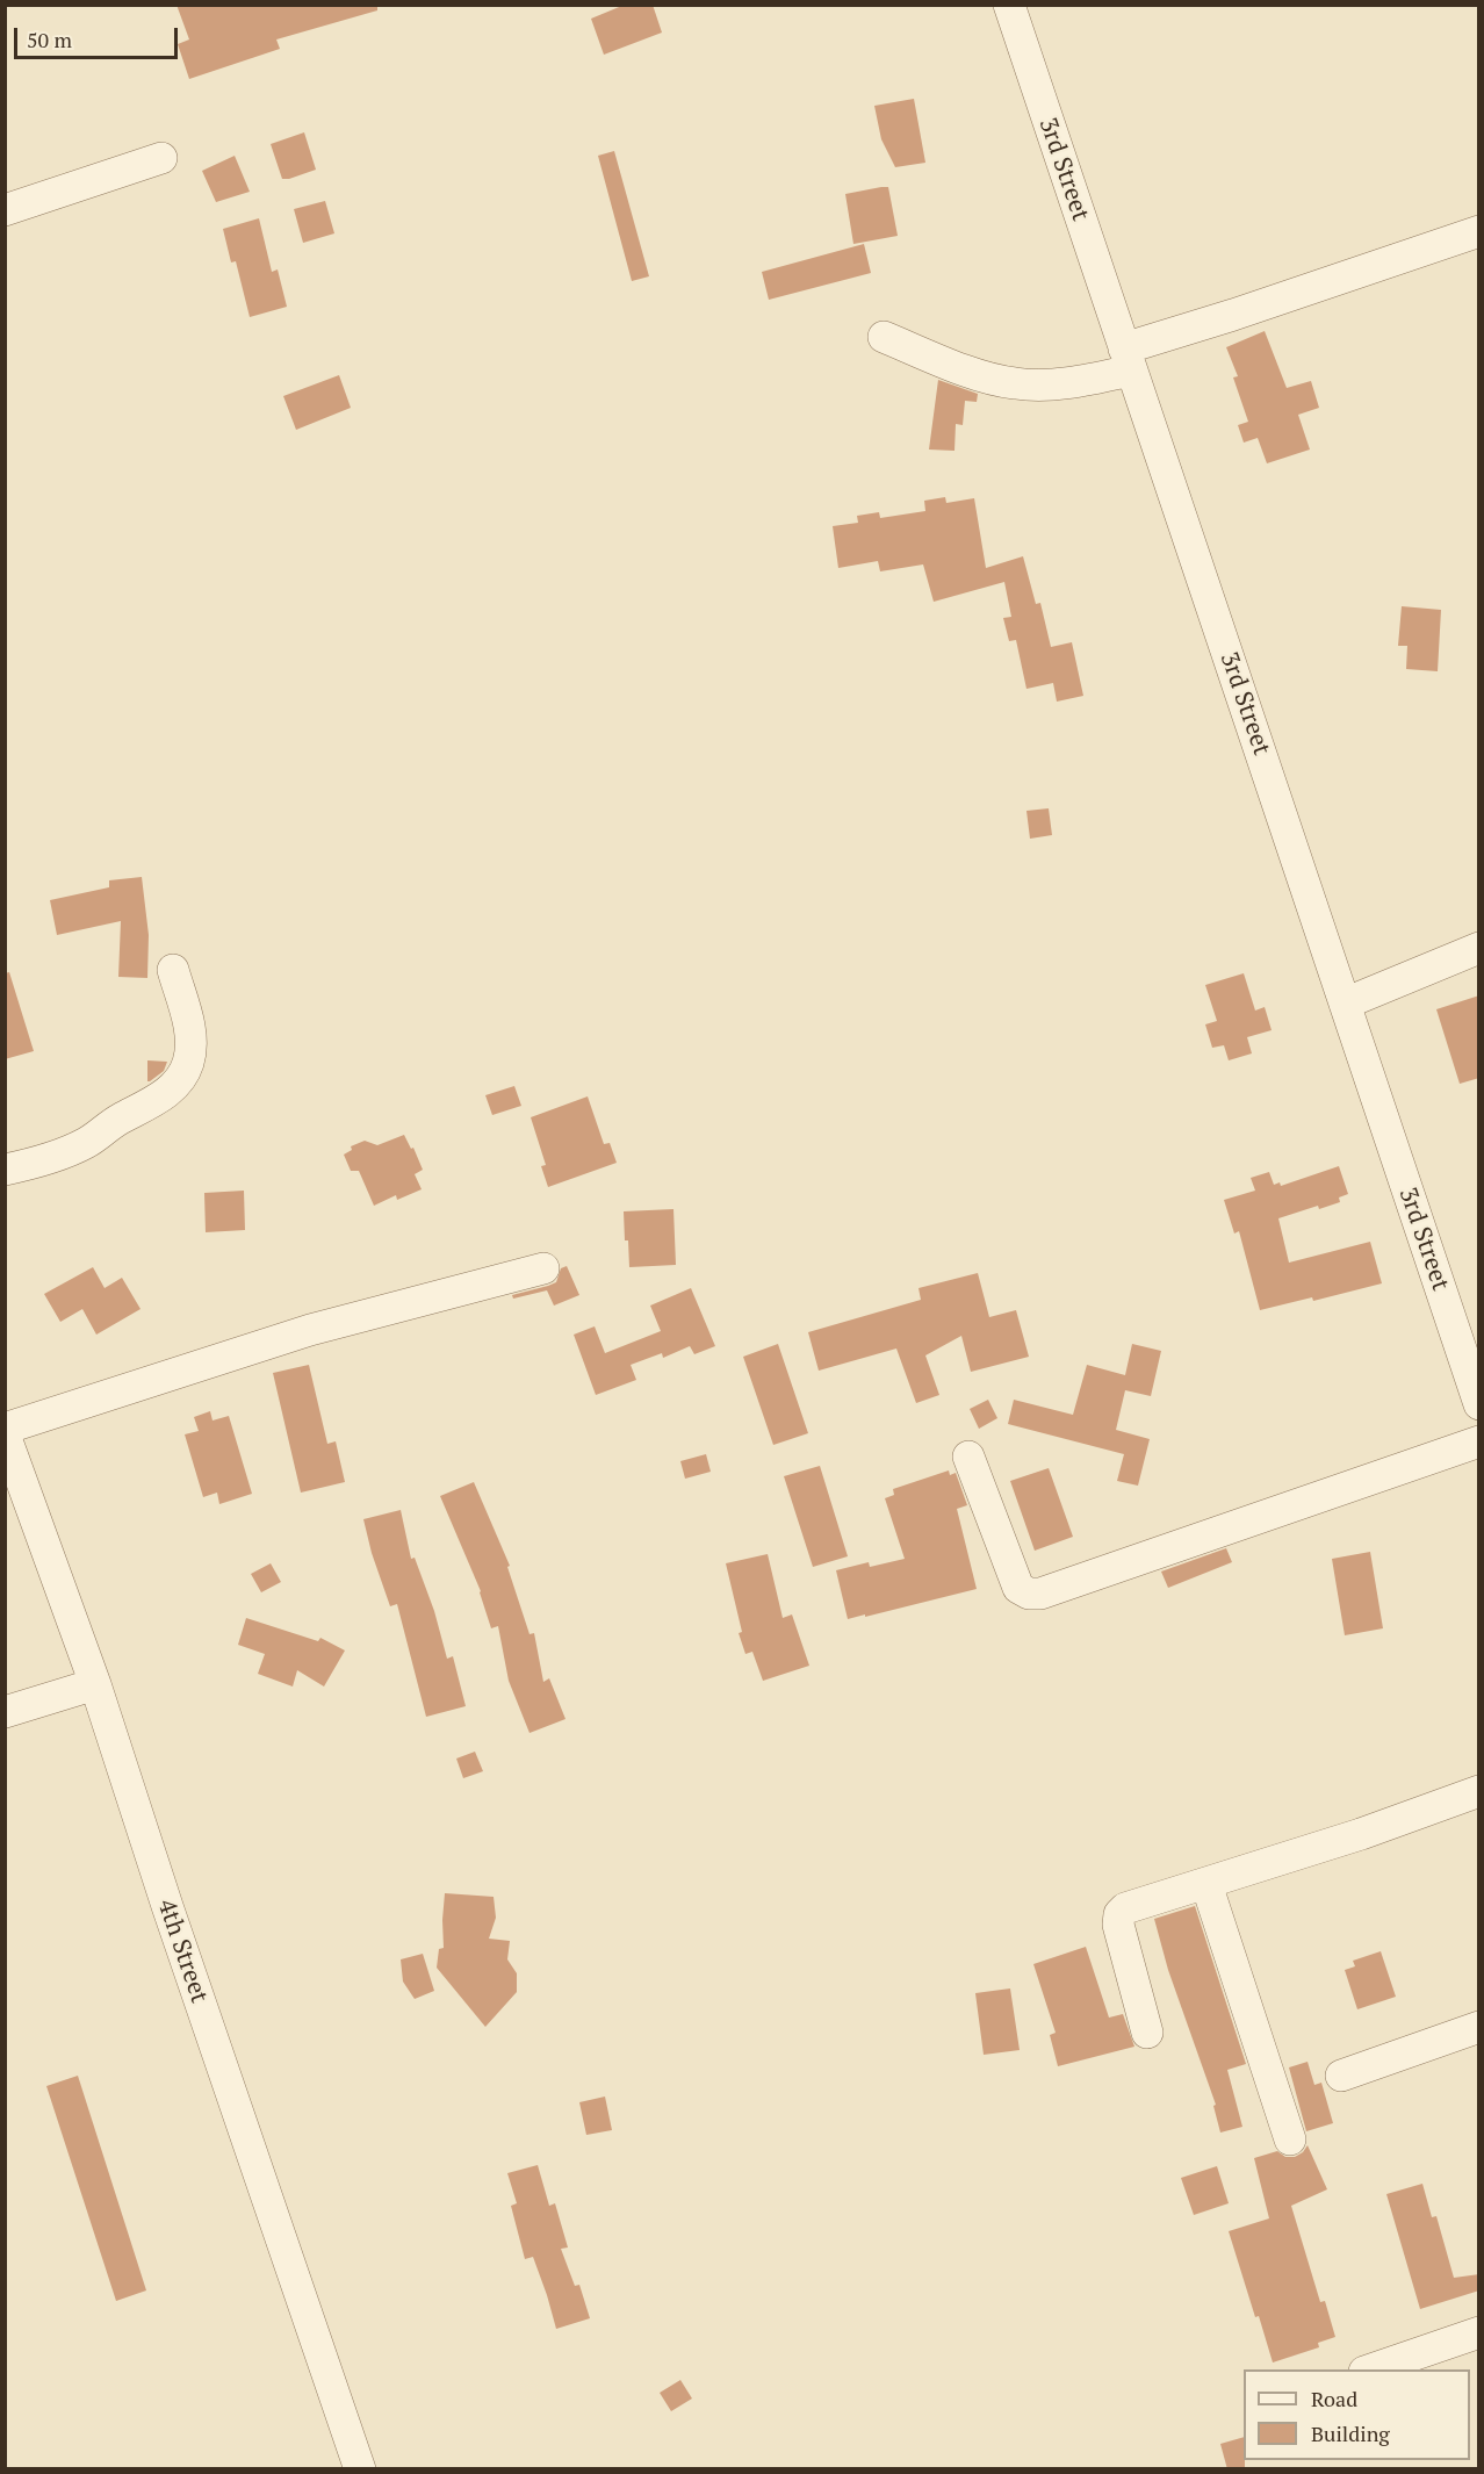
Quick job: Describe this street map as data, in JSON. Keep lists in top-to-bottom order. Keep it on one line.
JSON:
{"streets":{"street":["3rd Street","4th Street"]},"legend":["Road","Building"],"scale_bar":"50 m"}
